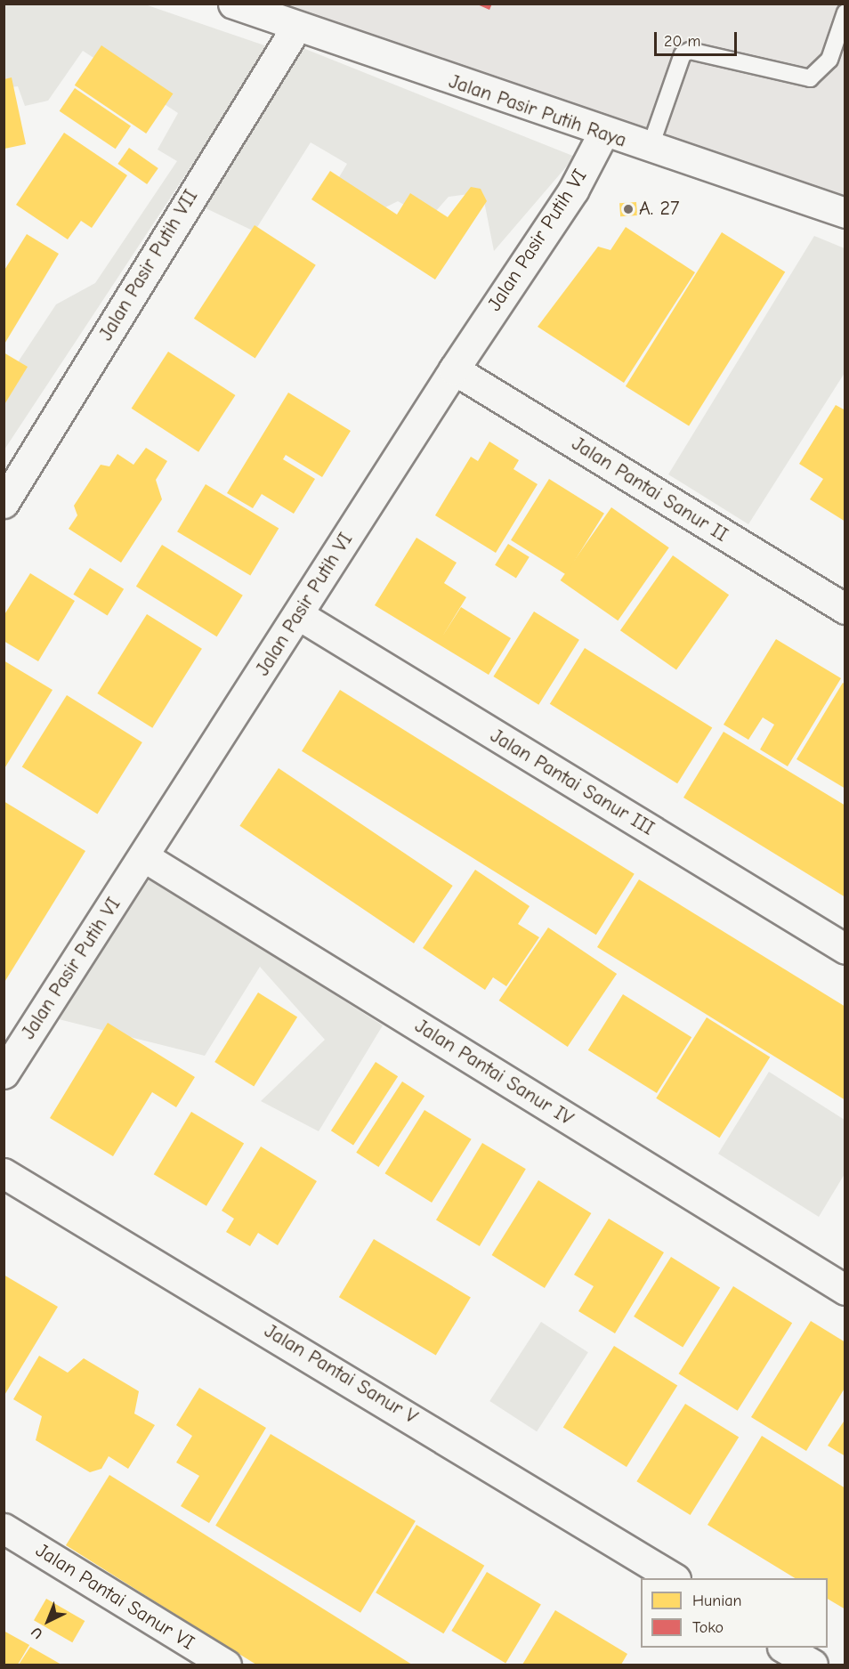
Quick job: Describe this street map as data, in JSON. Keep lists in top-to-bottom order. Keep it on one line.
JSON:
{"streets":{"street":["Jalan Pasir Putih Raya","Jalan Pasir Putih VI","Jalan Pasir Putih VII","Jalan Pantai Sanur II","Jalan Pantai Sanur III","Jalan Pantai Sanur IV","Jalan Pantai Sanur V","Jalan Pantai Sanur VI"]},"crossings":[["Jalan Pasir Putih Raya","Jalan Pasir Putih VI"],["Jalan Pasir Putih Raya","Jalan Pasir Putih VII"],["Jalan Pasir Putih VI","Jalan Pantai Sanur II"],["Jalan Pasir Putih VI","Jalan Pantai Sanur III"],["Jalan Pasir Putih VI","Jalan Pantai Sanur IV"]],"places":["A. 27"],"legend":["Hunian","Toko"],"scale_bar":"20 m","north":"bottom left"}
